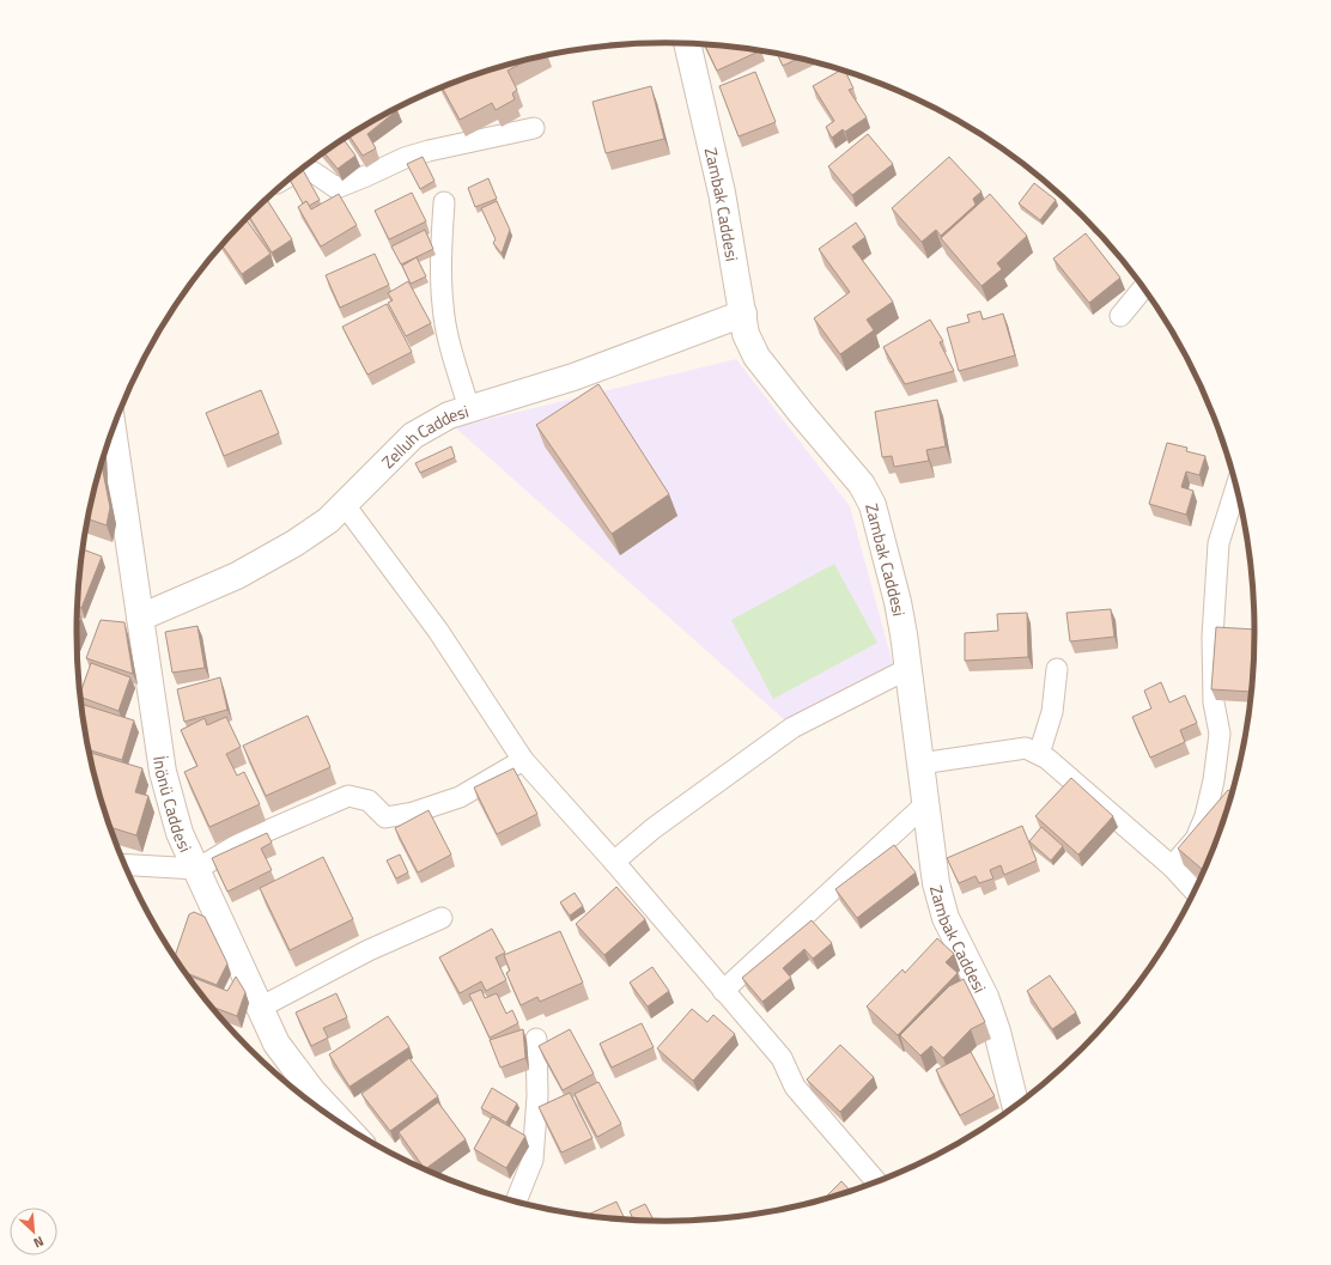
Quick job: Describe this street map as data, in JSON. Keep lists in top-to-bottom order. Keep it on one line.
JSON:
{"streets":{"street":["Zambak Caddesi","Zelluh Caddesi","İnönü Caddesi"]},"crossings":[["Zambak Caddesi","Zelluh Caddesi"],["Zelluh Caddesi","İnönü Caddesi"]],"north":"bottom right"}
